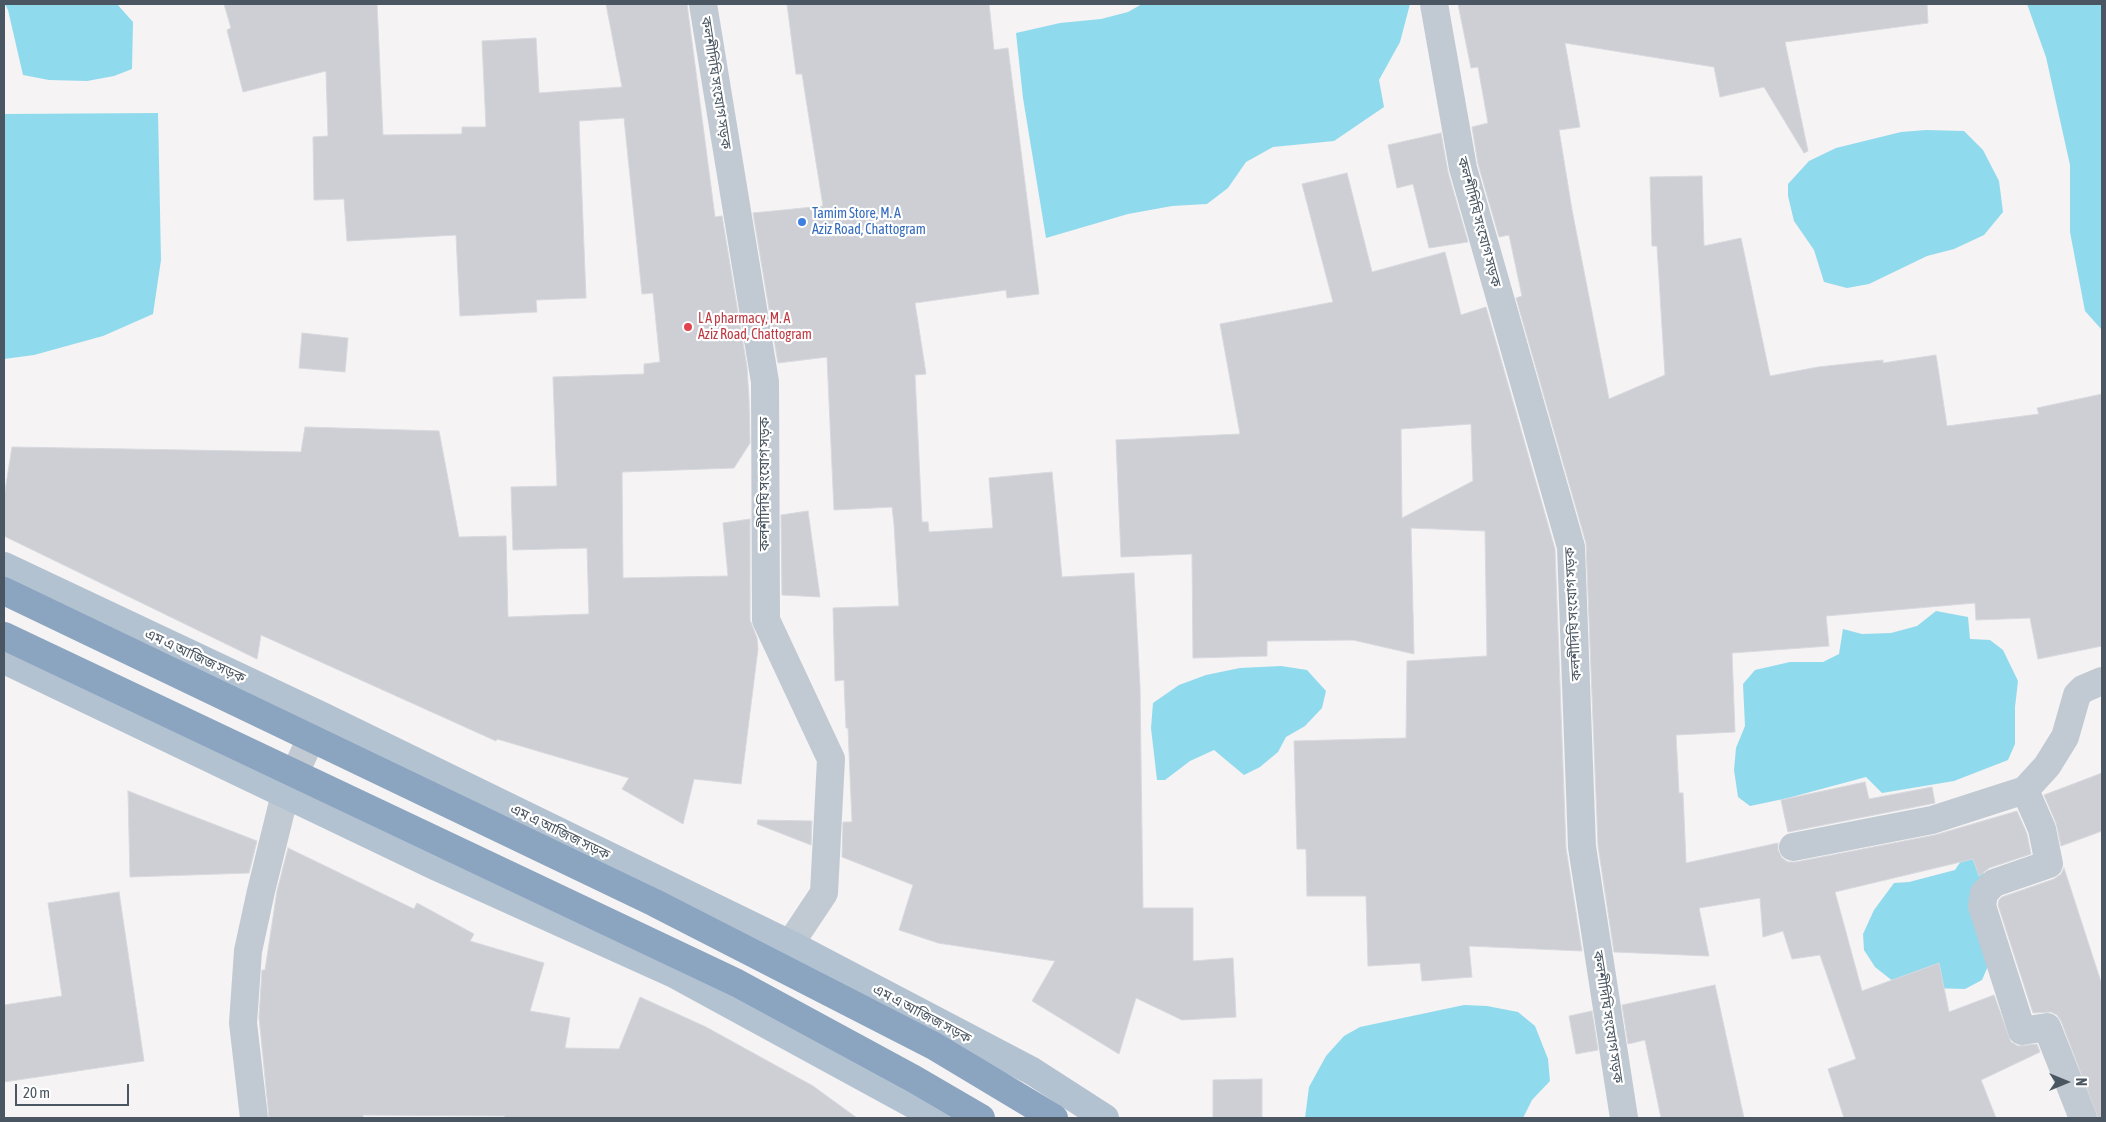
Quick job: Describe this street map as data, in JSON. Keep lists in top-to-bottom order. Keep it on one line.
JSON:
{"streets":{"main road":["এম এ আজিজ সড়ক"],"street":["কলশীদিঘি সংযোগ সড়ক"]},"crossings":[["কলশীদিঘি সংযোগ সড়ক","এম এ আজিজ সড়ক"]],"places":["Tamim Store, M. A Aziz Road, Chattogram","L A pharmacy, M. A Aziz Road, Chattogram"],"scale_bar":"20 m","north":"right"}
